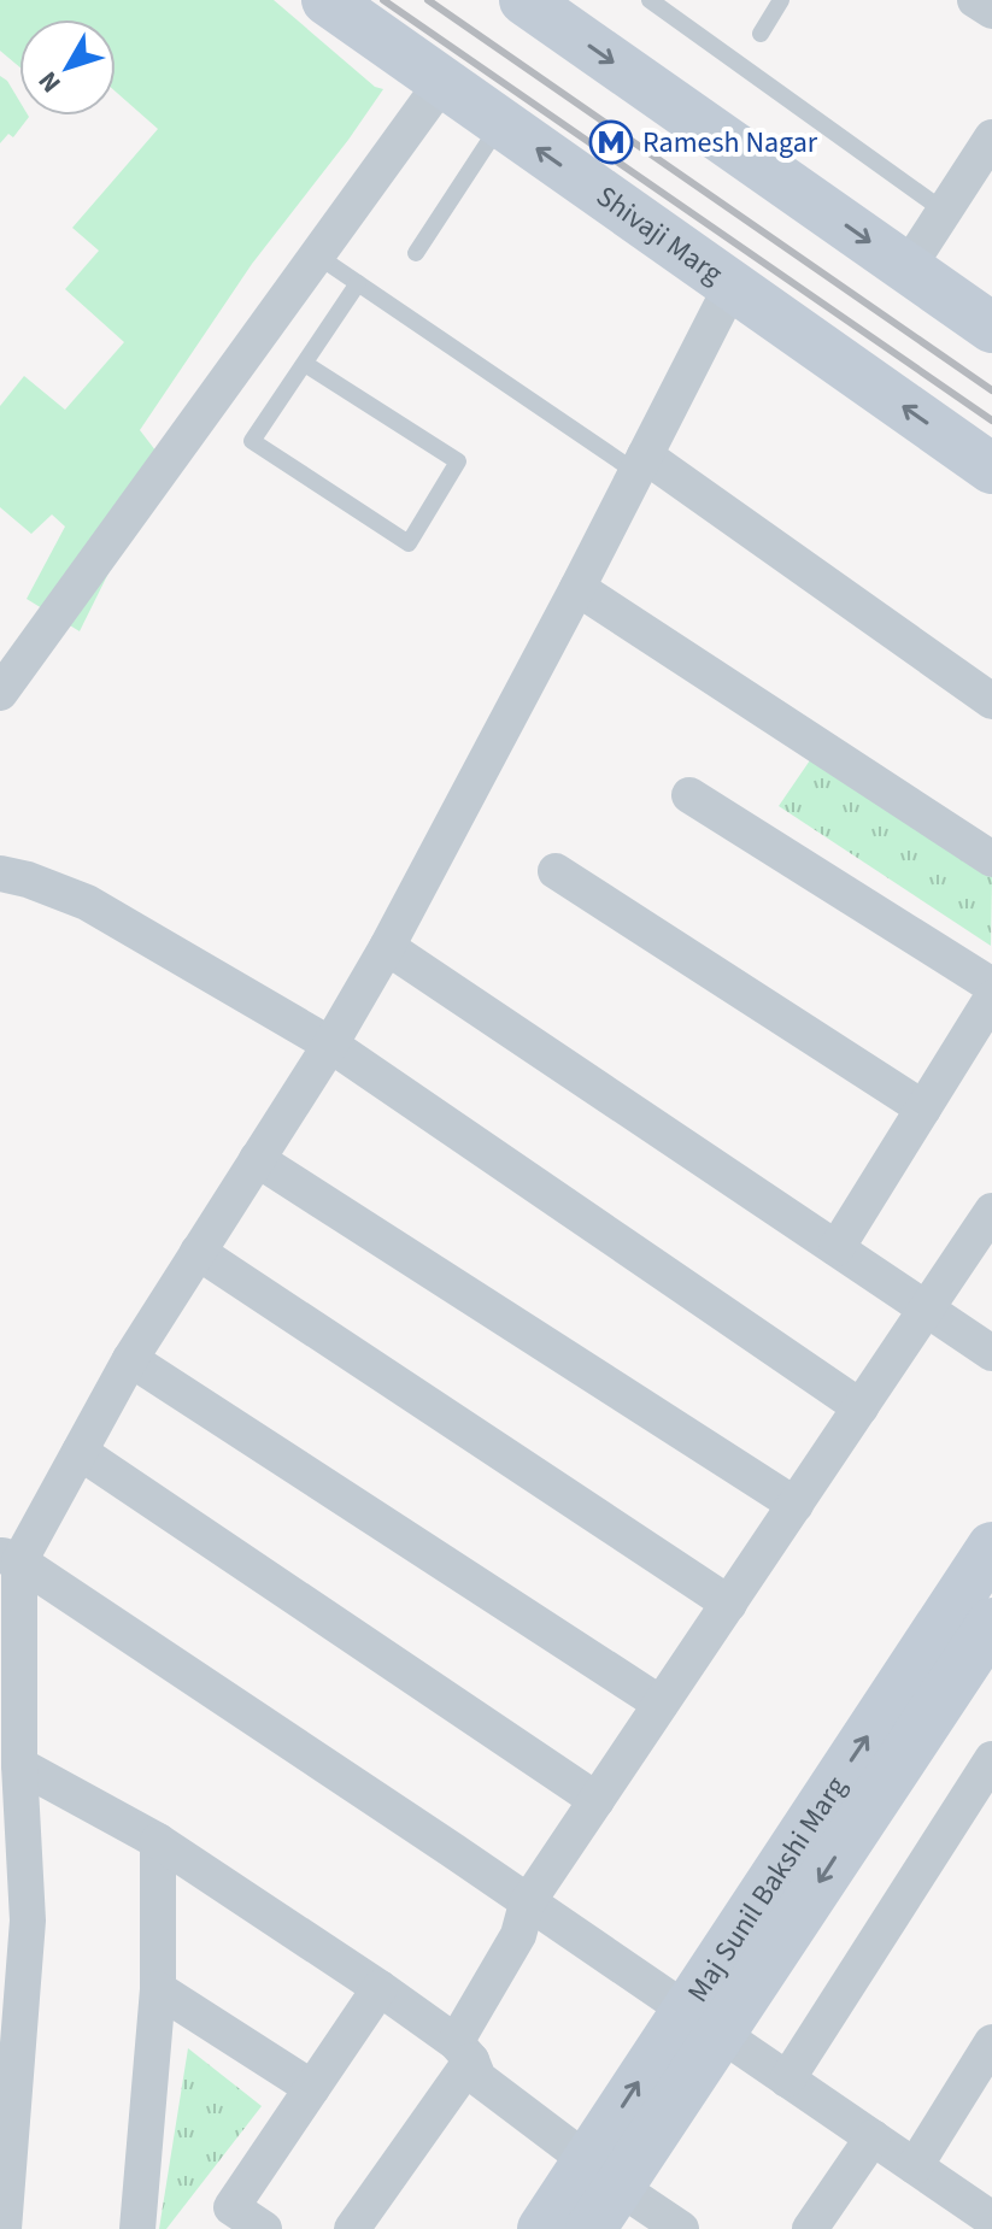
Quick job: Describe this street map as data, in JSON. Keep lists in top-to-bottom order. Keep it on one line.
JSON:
{"streets":{"main road":["Shivaji Marg","Maj Sunil Bakshi Marg"]},"places":{"metro station":["Ramesh Nagar"]},"north":"bottom left"}
